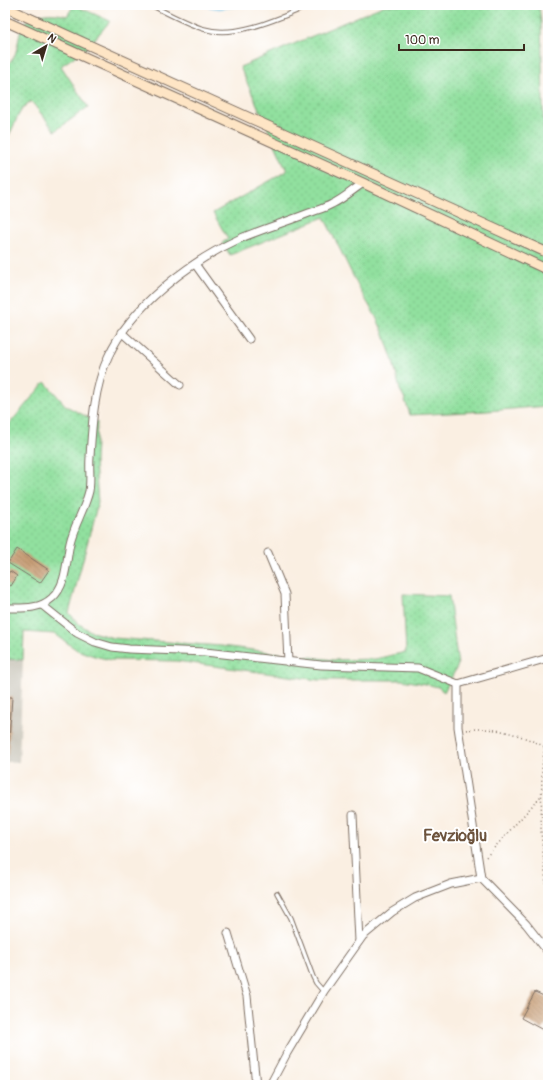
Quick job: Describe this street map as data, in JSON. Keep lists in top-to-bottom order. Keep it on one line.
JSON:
{"districts":["Fevzioğlu"],"scale_bar":"100 m","north":"top right"}
